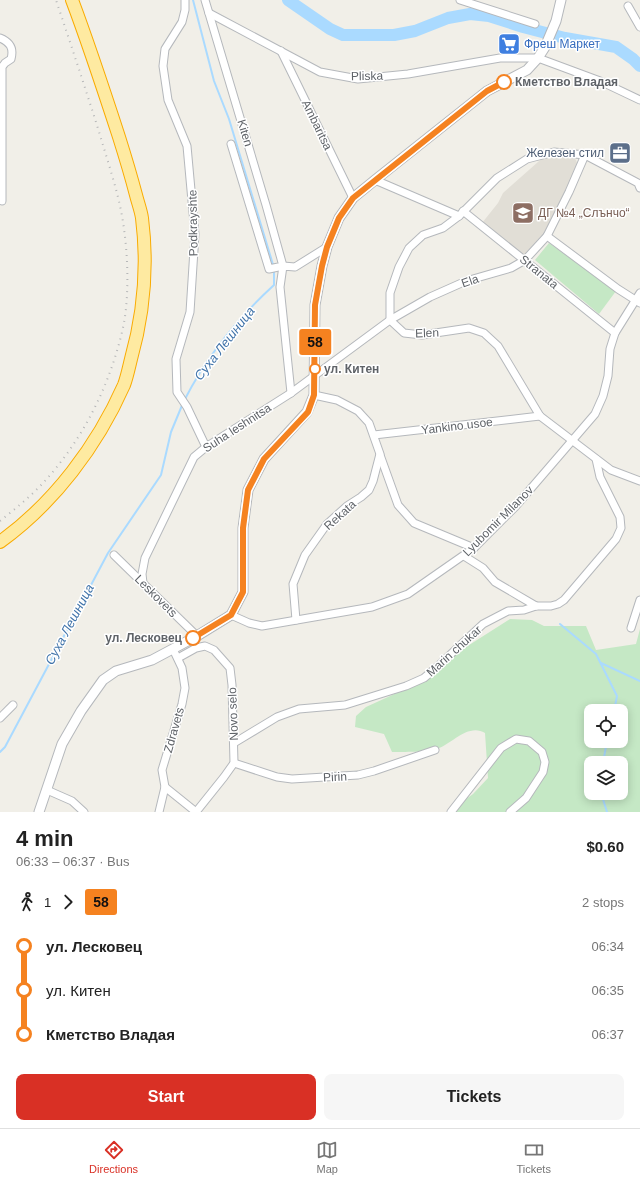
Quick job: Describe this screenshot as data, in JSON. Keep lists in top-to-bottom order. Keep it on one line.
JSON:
{"streets":{"street":["Pliska","Ambaritsa","Kiten","Podkrayshte","Stranata","Ela","Elen","Yankino usoe","Suha leshnitsa","Rekata","Lyubomir Milanov","Leskovets","Marin chukar","Novo selo","Zdravets","Pirin"]},"crossings":[["Pliska","Ambaritsa"],["Pliska","Kiten"],["Kiten","Suha leshnitsa"],["Podkrayshte","Suha leshnitsa"],["Stranata","Ela"],["Stranata","Lyubomir Milanov"],["Ela","Elen"],["Ela","Suha leshnitsa"],["Elen","Yankino usoe"],["Elen","Lyubomir Milanov"],["Elen","Marin chukar"],["Suha leshnitsa","Leskovets"],["Rekata","Lyubomir Milanov"],["Marin chukar","Novo selo"],["Novo selo","Zdravets"],["Novo selo","Pirin"]],"water":["Суха Лешница"],"places":{"supermarket":["Фреш Маркет"],"other":["Кметство Владая","ул. Китен","ул. Лесковец"],"office":["Железен стил"],"school or university":["ДГ №4 „Слънчо“"]},"lines":["bus line 58"],"page":{"on_map":"58","heading":["4 min","06:33 – 06:37 · Bus","$0.60"],"legs":["1","58","2 stops"],"list":[{"name":"ул. Лесковец","value":"06:34"},{"name":"ул. Китен","value":"06:35"},{"name":"Кметство Владая","value":"06:37"}],"buttons":["Start","Tickets"],"tabs":["Directions","Map","Tickets"]}}
